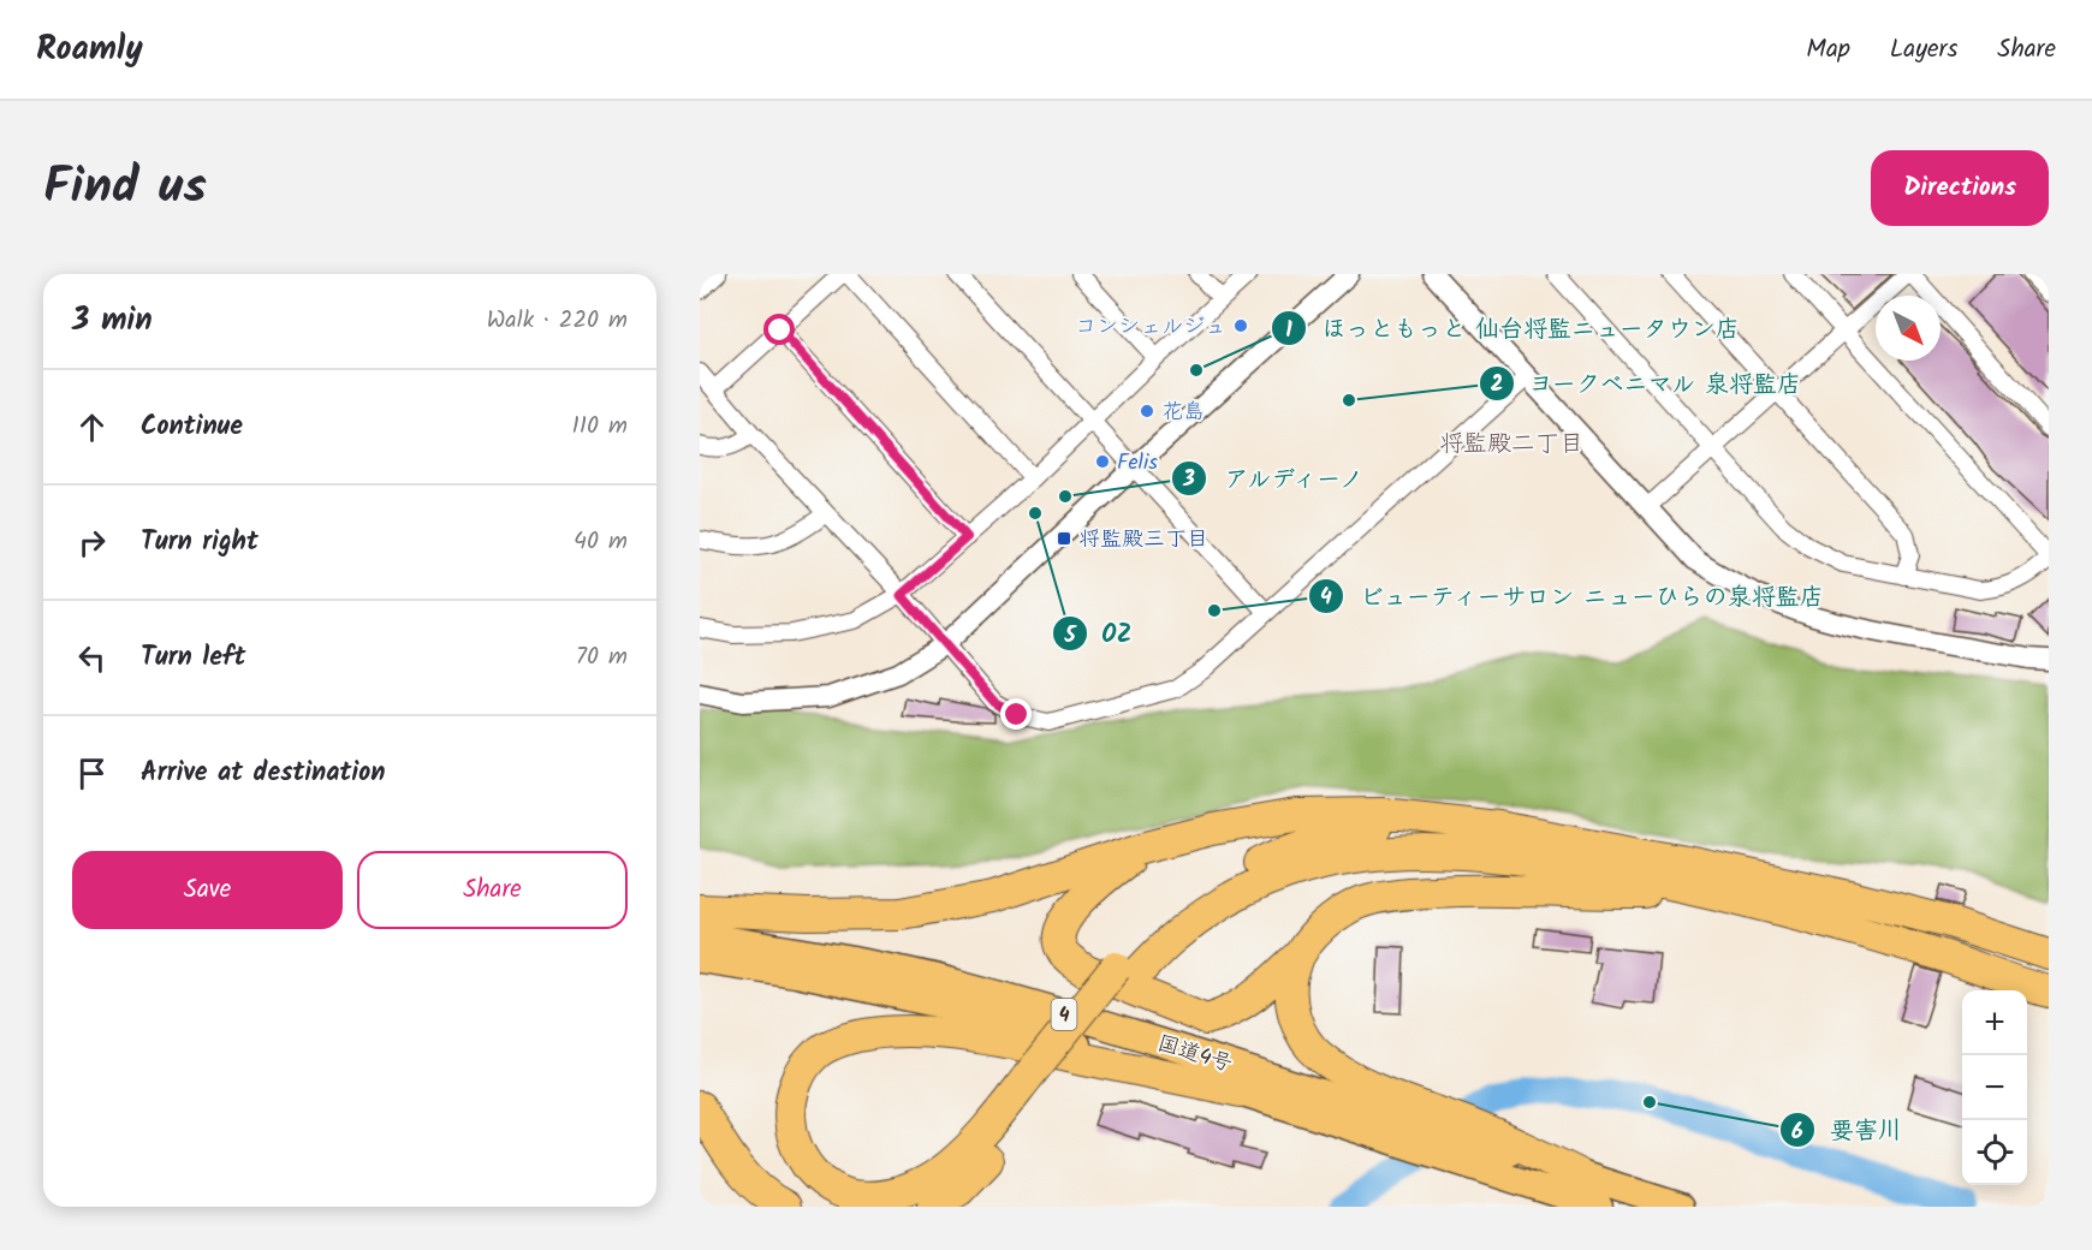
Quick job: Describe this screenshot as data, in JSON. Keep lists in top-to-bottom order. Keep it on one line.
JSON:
{"streets":{"highway":["4","国道4号"]},"districts":["将監殿二丁目"],"places":{"other":["コンシェルジュ","ほっともっと 仙台将監ニュータウン店","ヨークベニマル 泉将監店","花島","Felis","アルディーノ","OZ","ビューティーサロン ニューひらの泉将監店","要害川"],"transit":["将監殿三丁目"]},"north":"bottom right","page":{"header":"Roamly","nav":["Map","Layers","Share"],"title":"Find us","buttons":["Directions",["Save","Share"]],"heading":["3 min","Walk · 220 m"],"list":[["Continue","110 m"],["Turn right","40 m"],["Turn left","70 m"],"Arrive at destination"],"map_buttons":["+","−"]}}
